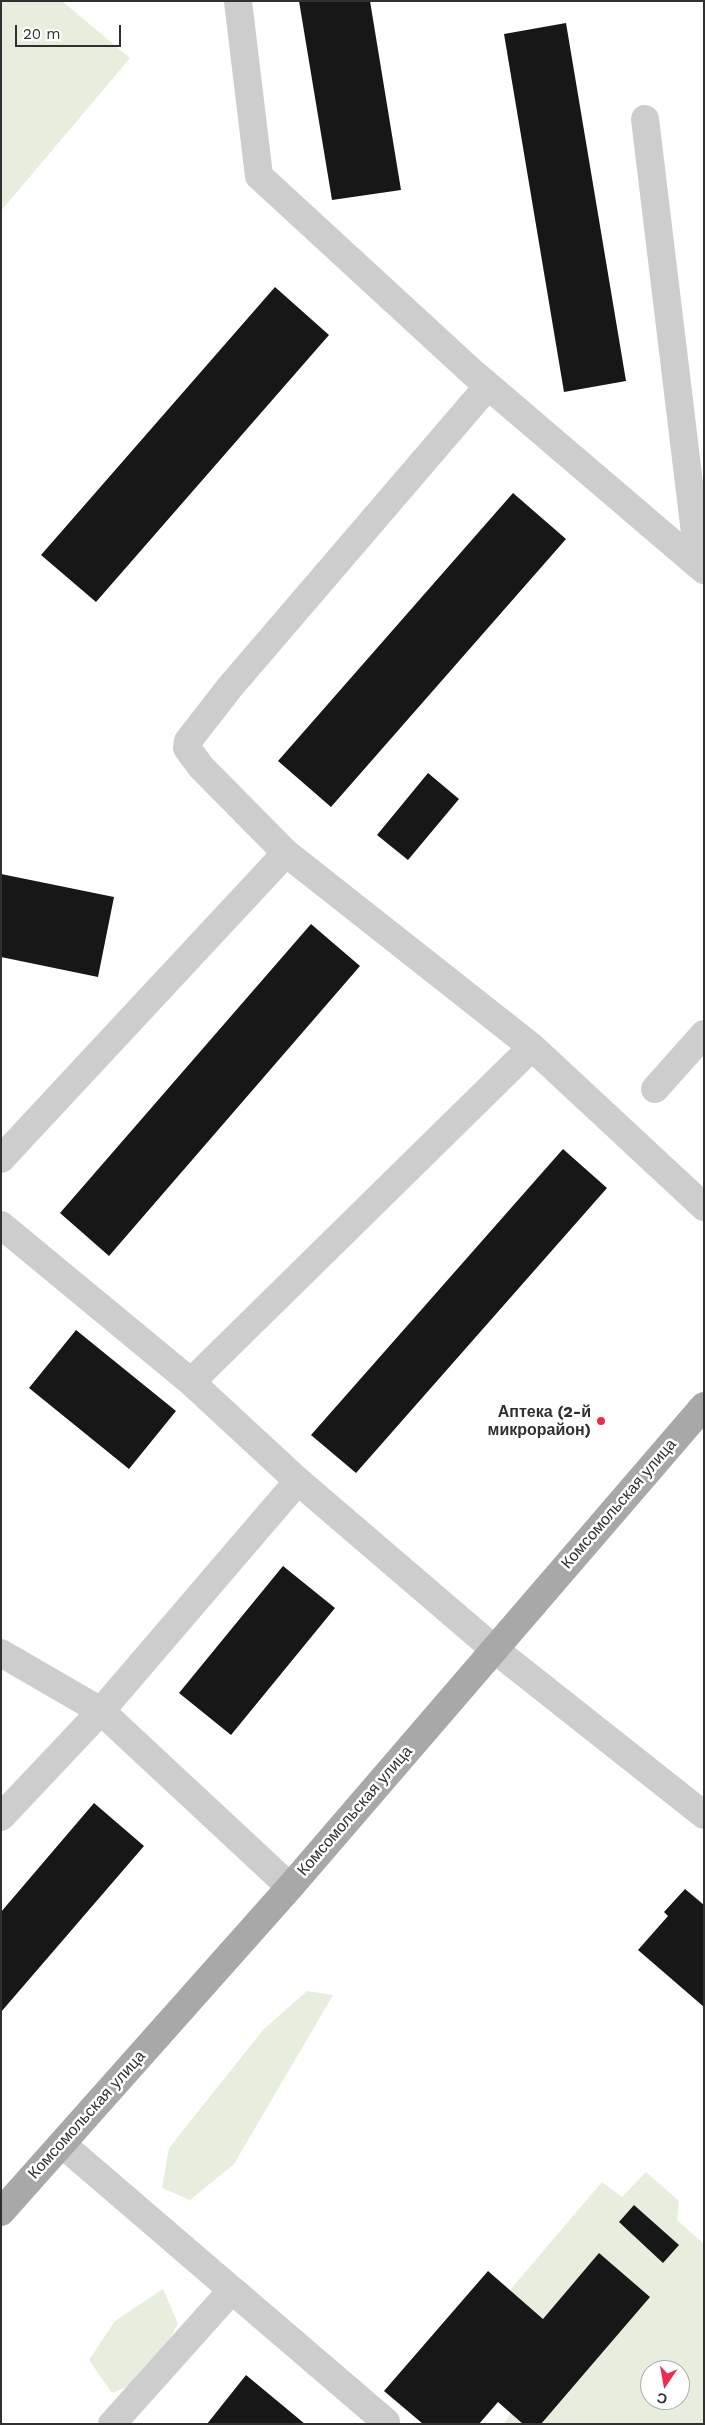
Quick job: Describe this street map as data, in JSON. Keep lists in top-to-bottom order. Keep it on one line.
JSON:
{"streets":{"main road":["Комсомольская улица"]},"places":["Аптека (2-й микрорайон)"],"scale_bar":"20 m","north":"bottom"}
